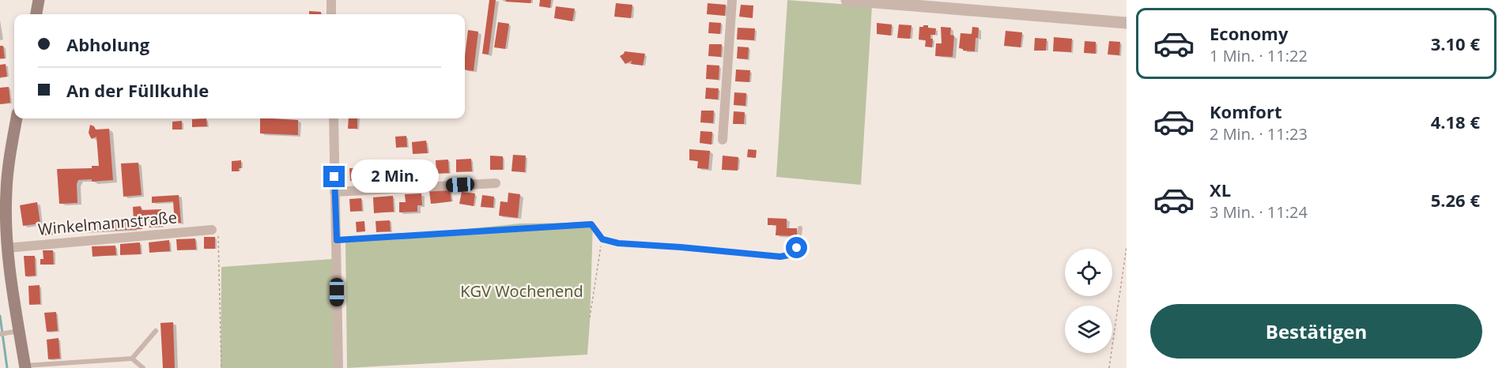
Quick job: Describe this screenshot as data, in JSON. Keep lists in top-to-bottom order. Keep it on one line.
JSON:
{"streets":{"street":["Winkelmannstraße"]},"parks":["KGV Wochenend"],"page":{"list":[{"name":"Economy","note":"1 Min. · 11:22","value":"3.10 €"},{"name":"Komfort","note":"2 Min. · 11:23","value":"4.18 €"},{"name":"XL","note":"3 Min. · 11:24","value":"5.26 €"}],"banner":["Abholung","An der Füllkuhle"],"bubble":"2 Min.","buttons":"Bestätigen"}}
